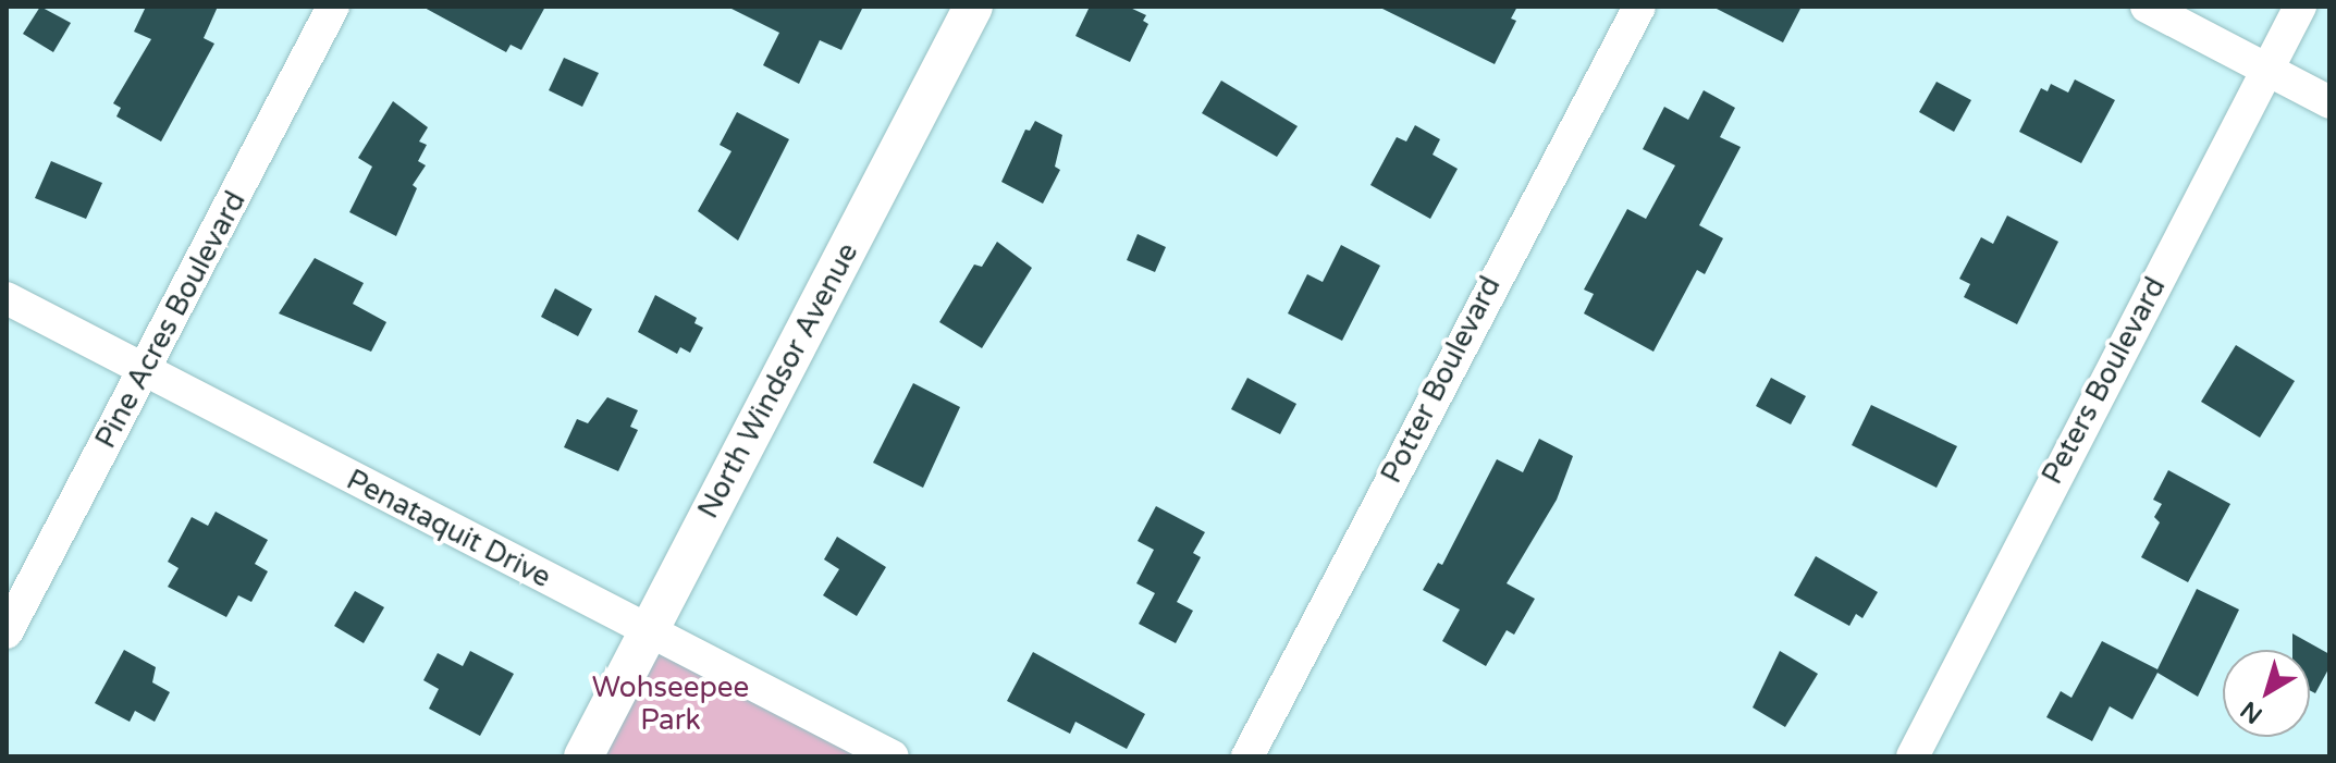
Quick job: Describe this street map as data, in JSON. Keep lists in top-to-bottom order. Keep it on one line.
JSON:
{"streets":{"street":["Pine Acres Boulevard","Potter Boulevard","North Windsor Avenue","Peters Boulevard","Penataquit Drive"]},"crossings":[["Pine Acres Boulevard","Penataquit Drive"],["North Windsor Avenue","Penataquit Drive"]],"parks":["Wohseepee Park"],"north":"bottom left"}
